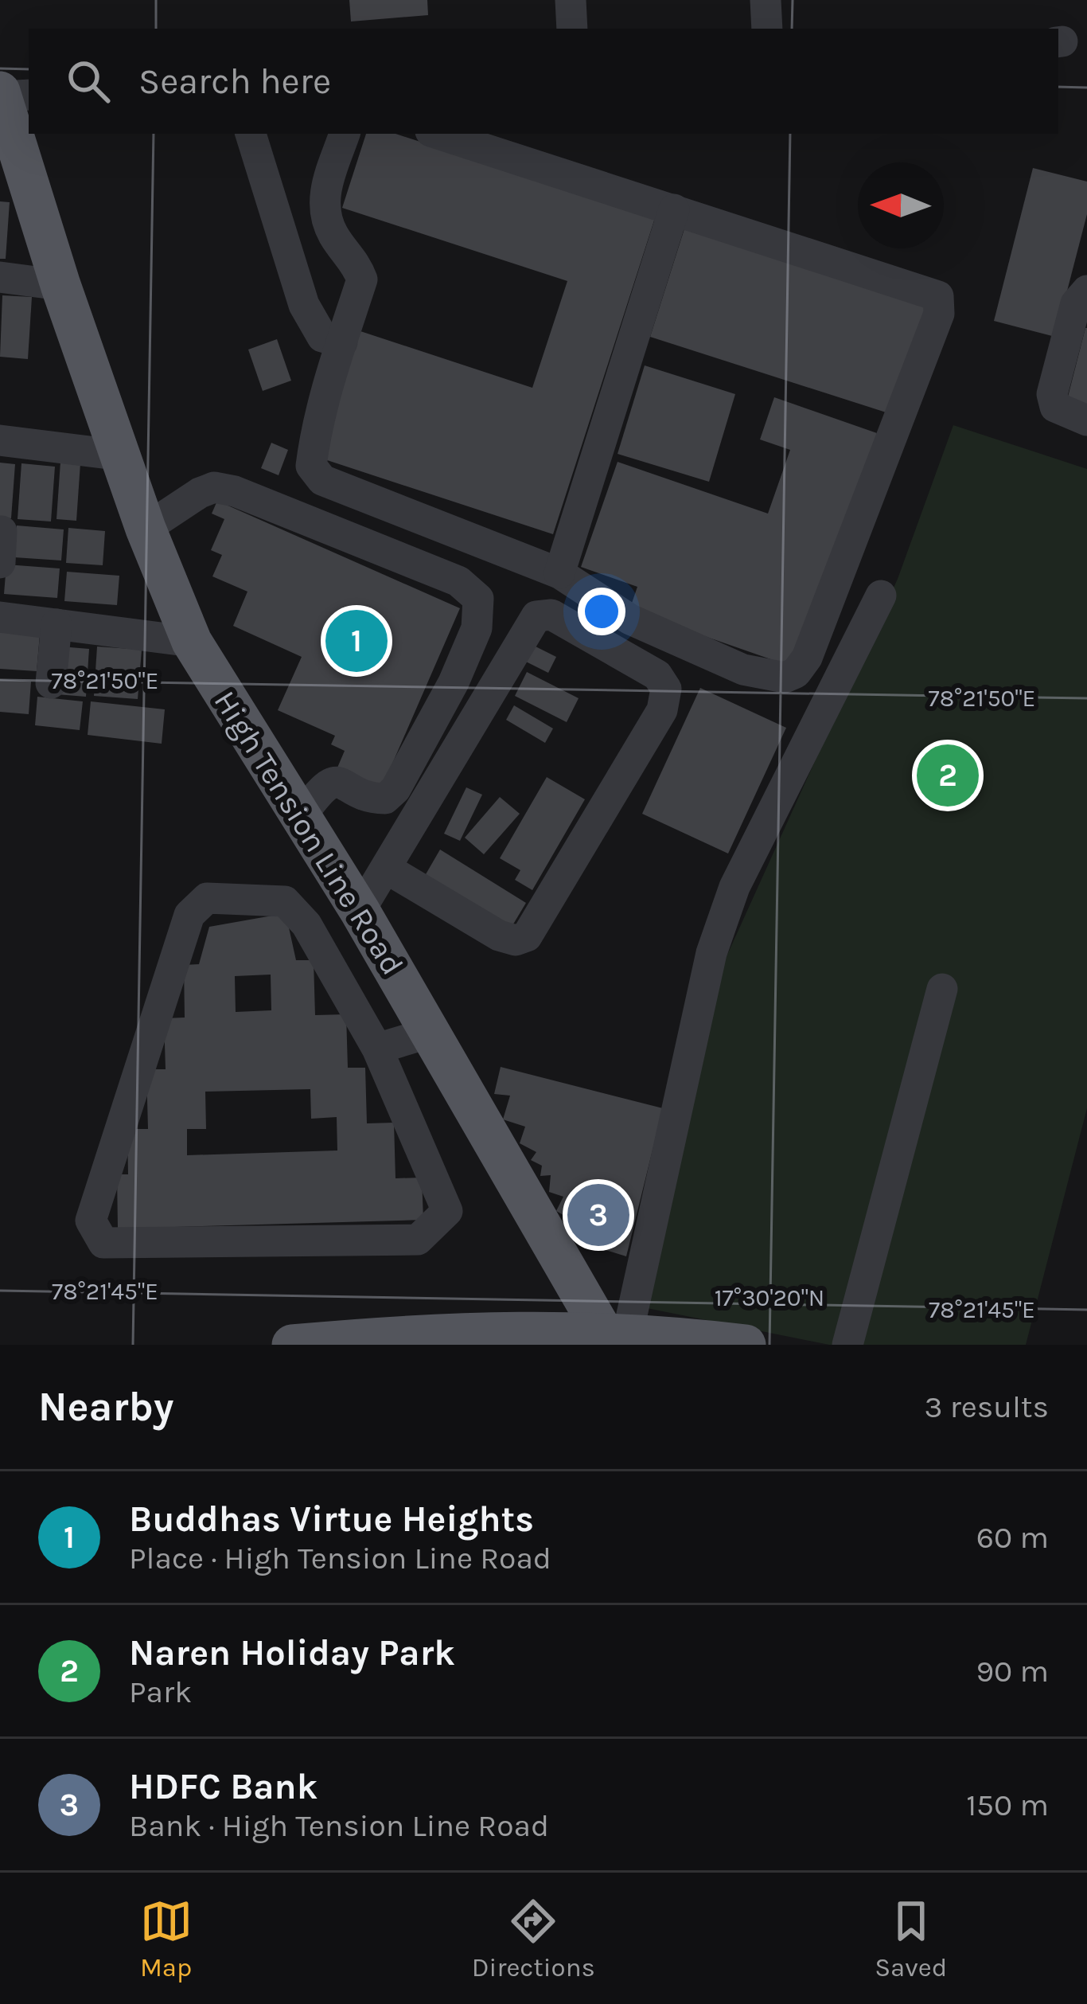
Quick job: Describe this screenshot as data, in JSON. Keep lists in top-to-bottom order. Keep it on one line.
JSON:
{"streets":{"main road":["High Tension Line Road"]},"north":"left","page":{"search":"Search here","pins":["1","2","3"],"heading":["Nearby","3 results"],"list":[{"mark":"1","name":"Buddhas Virtue Heights","note":"Place · High Tension Line Road","value":"60 m"},{"mark":"2","name":"Naren Holiday Park","note":"Park","value":"90 m"},{"mark":"3","name":"HDFC Bank","note":"Bank · High Tension Line Road","value":"150 m"}],"nav":["Map","Directions","Saved"]},"coordinates":["78°21'50\"E","78°21'45\"E","17°30'20\"N"]}
